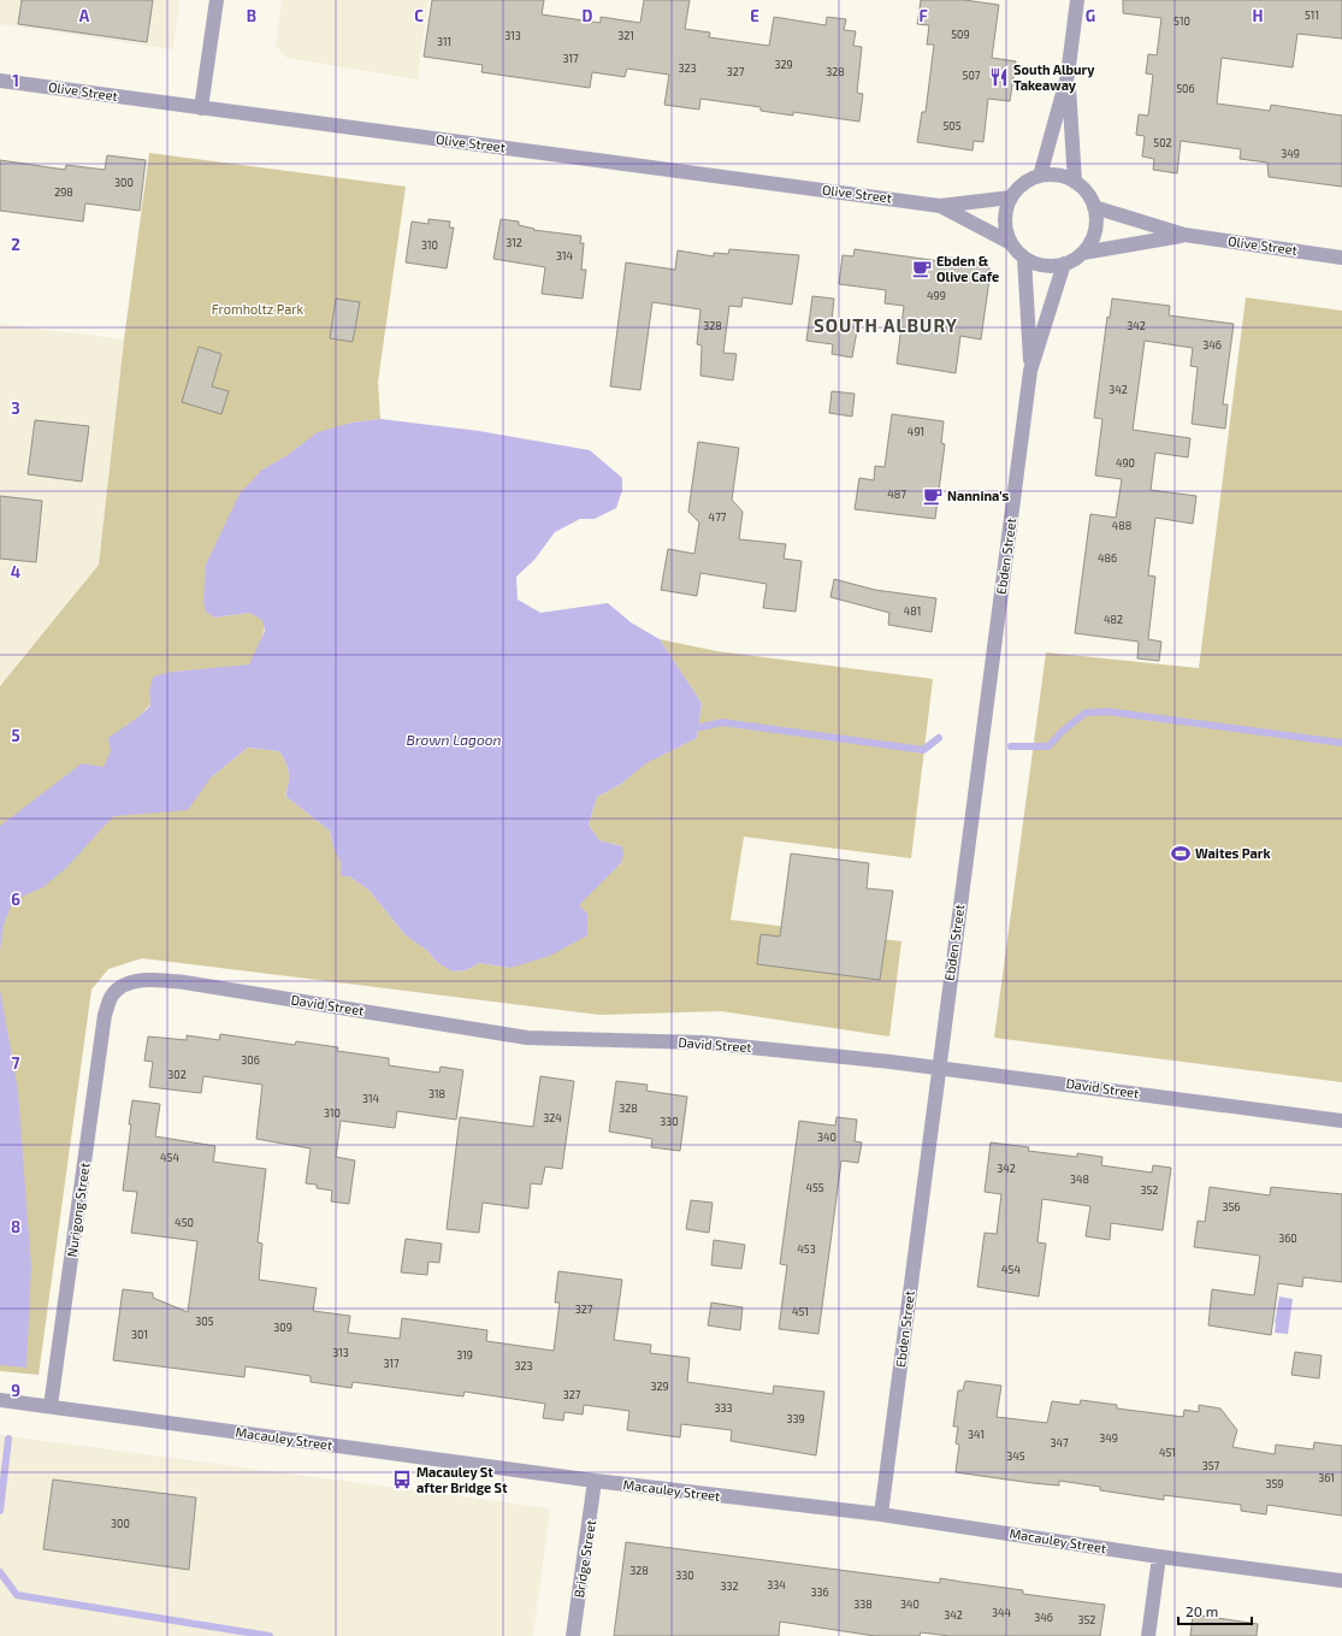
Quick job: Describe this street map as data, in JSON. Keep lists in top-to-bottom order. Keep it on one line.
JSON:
{"streets":{"street":["Olive Street","Ebden Street","David Street","Nurigong Street","Macauley Street","Bridge Street"]},"crossings":[["Olive Street","Ebden Street"],["Ebden Street","David Street"],["Ebden Street","Macauley Street"],["David Street","Nurigong Street"],["Nurigong Street","Macauley Street"],["Macauley Street","Bridge Street"]],"districts":["SOUTH ALBURY"],"water":["Brown Lagoon"],"parks":["Fromholtz Park"],"places":{"restaurant":["South Albury Takeaway"],"cafe":["Ebden & Olive Cafe","Nannina's"],"sports":["Waites Park"],"bus stop":["Macauley St after Bridge St"]},"house_numbers":["511","510","509","313","321","311","317","329","323","327","328","507","506","505","502","349","300","298","312","310","314","499","328","342","346","342","491","490","487","477","488","486","481","482","306","302","318","314","328","310","324","330","340","454","342","348","455","352","356","450","360","453","454","327","451","305","309","301","313","319","317","323","329","327","333","339","341","349","347","451","345","357","361","359","300","328","330","334","332","336","338","340","344","342","346","352"],"scale_bar":"20 m","grid":{"columns":["A","B","C","D","E","F","G","H"],"rows":["1","2","3","4","5","6","7","8","9"]}}
